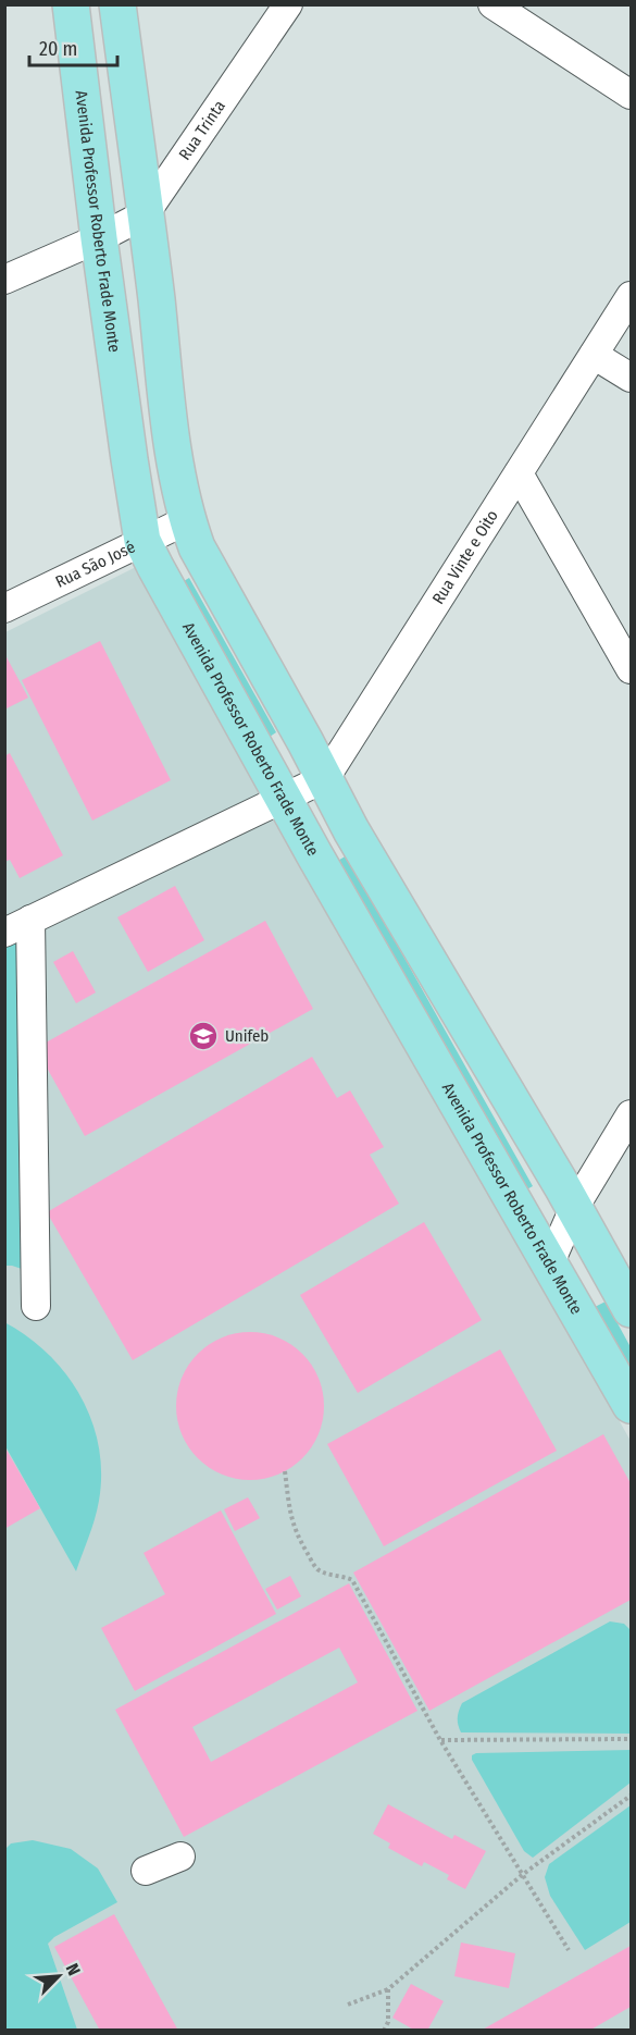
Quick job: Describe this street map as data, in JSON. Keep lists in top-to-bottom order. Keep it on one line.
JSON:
{"streets":{"main road":["Avenida Professor Roberto Frade Monte"],"street":["Rua Trinta","Rua Vinte e Oito","Rua São José"]},"crossings":[["Rua Trinta","Avenida Professor Roberto Frade Monte"],["Avenida Professor Roberto Frade Monte","Rua São José"]],"places":{"school or university":["Unifeb"]},"scale_bar":"20 m","north":"top right"}
